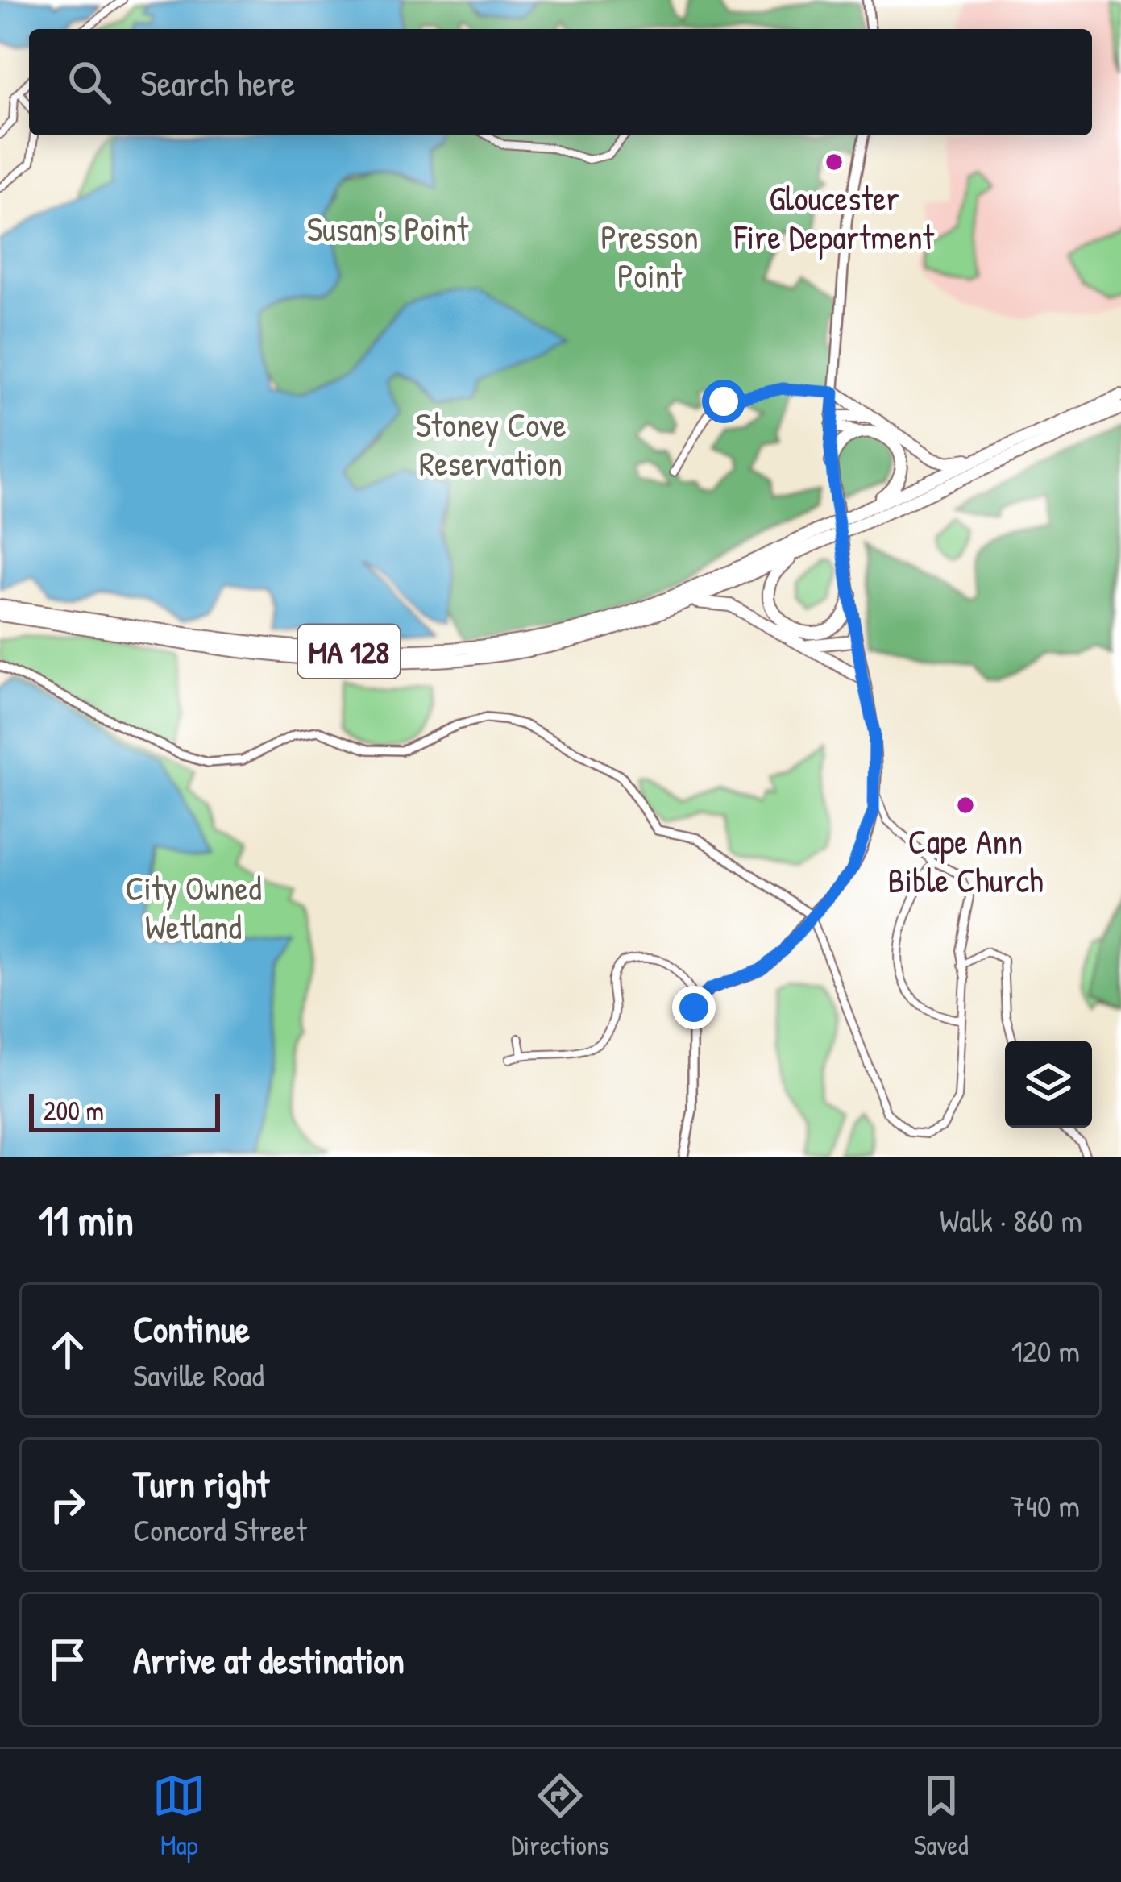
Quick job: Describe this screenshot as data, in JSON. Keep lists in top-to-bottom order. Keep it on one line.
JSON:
{"streets":{"highway":["MA 128"]},"parks":["Susan's Point","Presson Point","Stoney Cove Reservation","City Owned Wetland"],"places":["Gloucester Fire Department","Cape Ann Bible Church"],"scale_bar":"200 m","page":{"search":"Search here","scale":"200 m","heading":["11 min","Walk · 860 m"],"list":[["Continue","Saville Road","120 m"],["Turn right","Concord Street","740 m"],"Arrive at destination"],"nav":["Map","Directions","Saved"]}}
